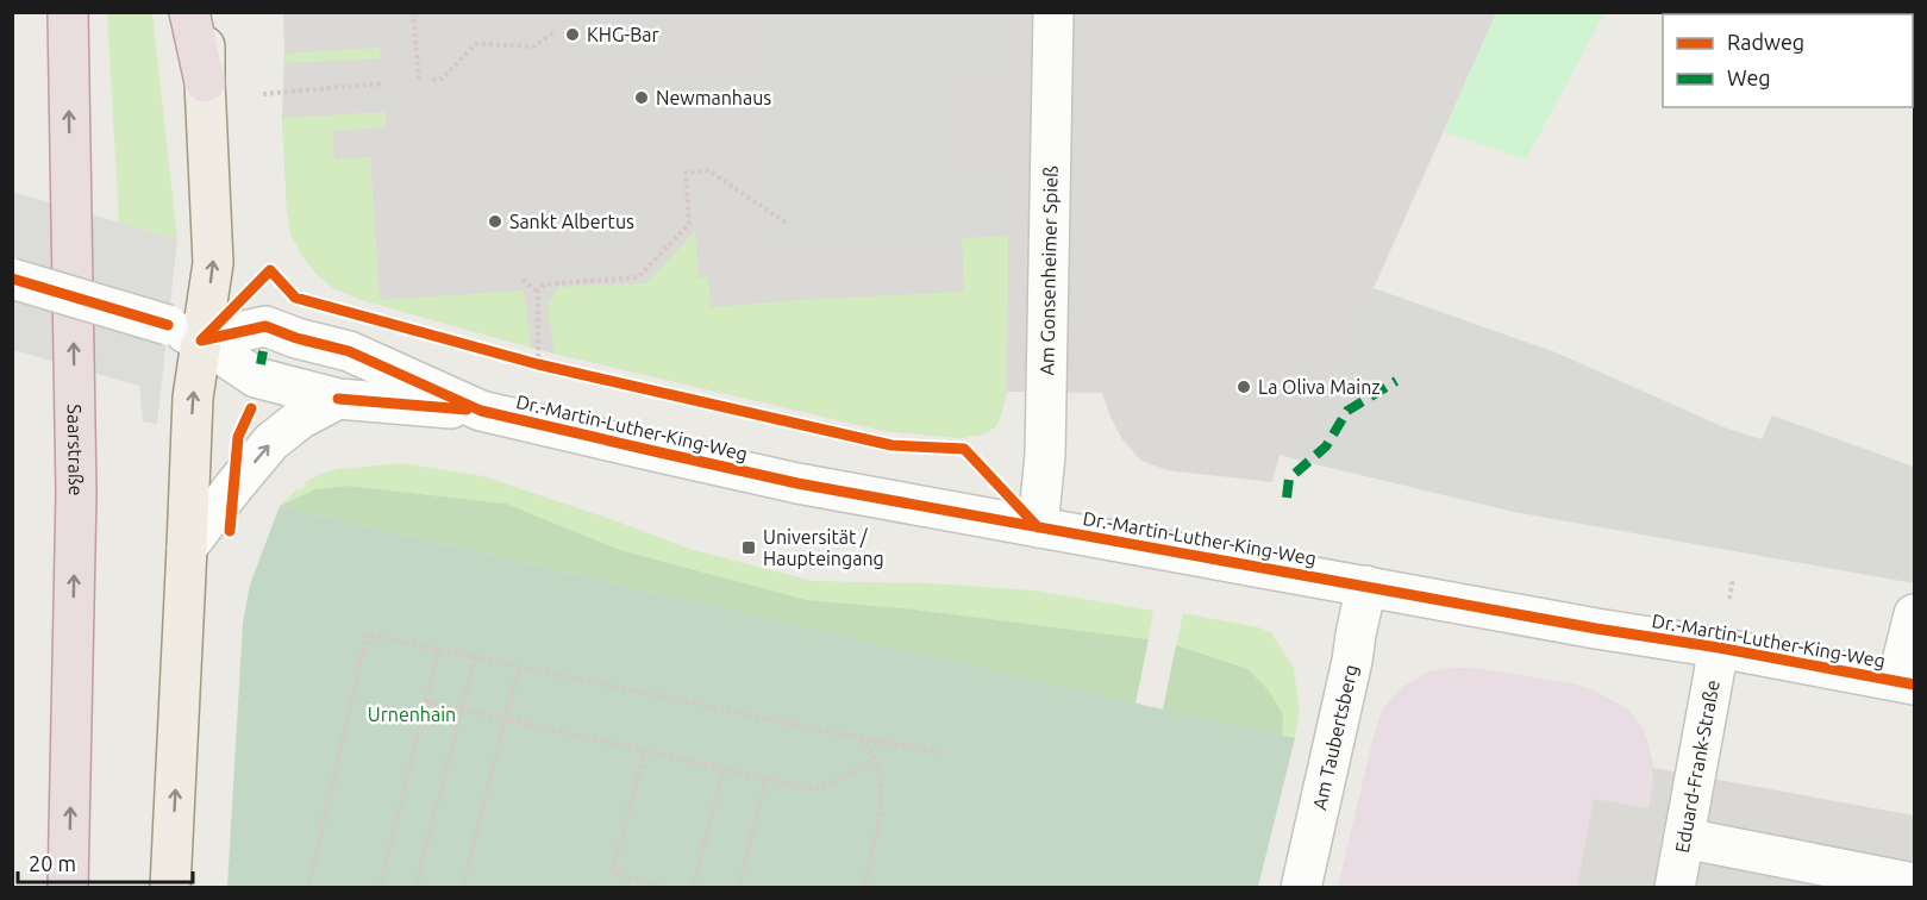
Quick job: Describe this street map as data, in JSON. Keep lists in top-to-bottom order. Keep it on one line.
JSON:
{"streets":{"highway":["Saarstraße"],"street":["Am Gonsenheimer Spieß","Dr.-Martin-Luther-King-Weg","Am Taubertsberg","Eduard-Frank-Straße"]},"crossings":[["Am Gonsenheimer Spieß","Dr.-Martin-Luther-King-Weg"],["Dr.-Martin-Luther-King-Weg","Am Taubertsberg"],["Dr.-Martin-Luther-King-Weg","Eduard-Frank-Straße"]],"one_way":["Saarstraße"],"parks":["Urnenhain"],"places":{"other":["KHG-Bar","Newmanhaus","Sankt Albertus","La Oliva Mainz"],"transit":["Universität / Haupteingang"]},"legend":["Radweg","Weg"],"scale_bar":"20 m"}
